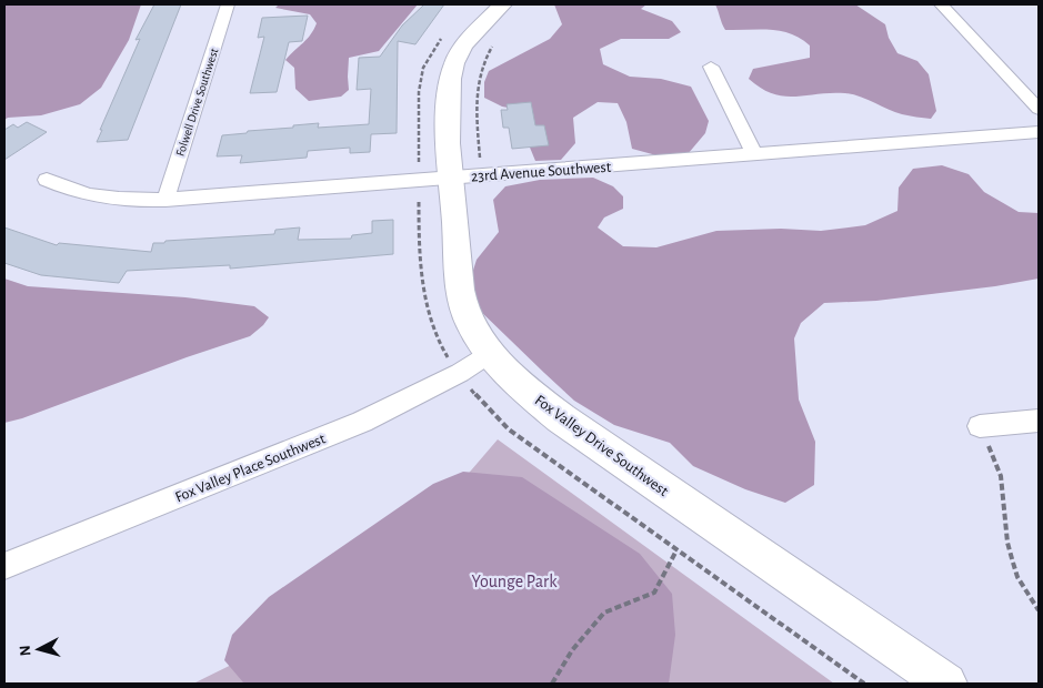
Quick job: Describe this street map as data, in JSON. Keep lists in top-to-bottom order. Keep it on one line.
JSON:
{"streets":{"street":["Folwell Drive Southwest","23rd Avenue Southwest","Fox Valley Drive Southwest","Fox Valley Place Southwest"]},"crossings":[["Folwell Drive Southwest","23rd Avenue Southwest"],["23rd Avenue Southwest","Fox Valley Drive Southwest"],["Fox Valley Drive Southwest","Fox Valley Place Southwest"]],"parks":["Younge Park"],"north":"left"}
